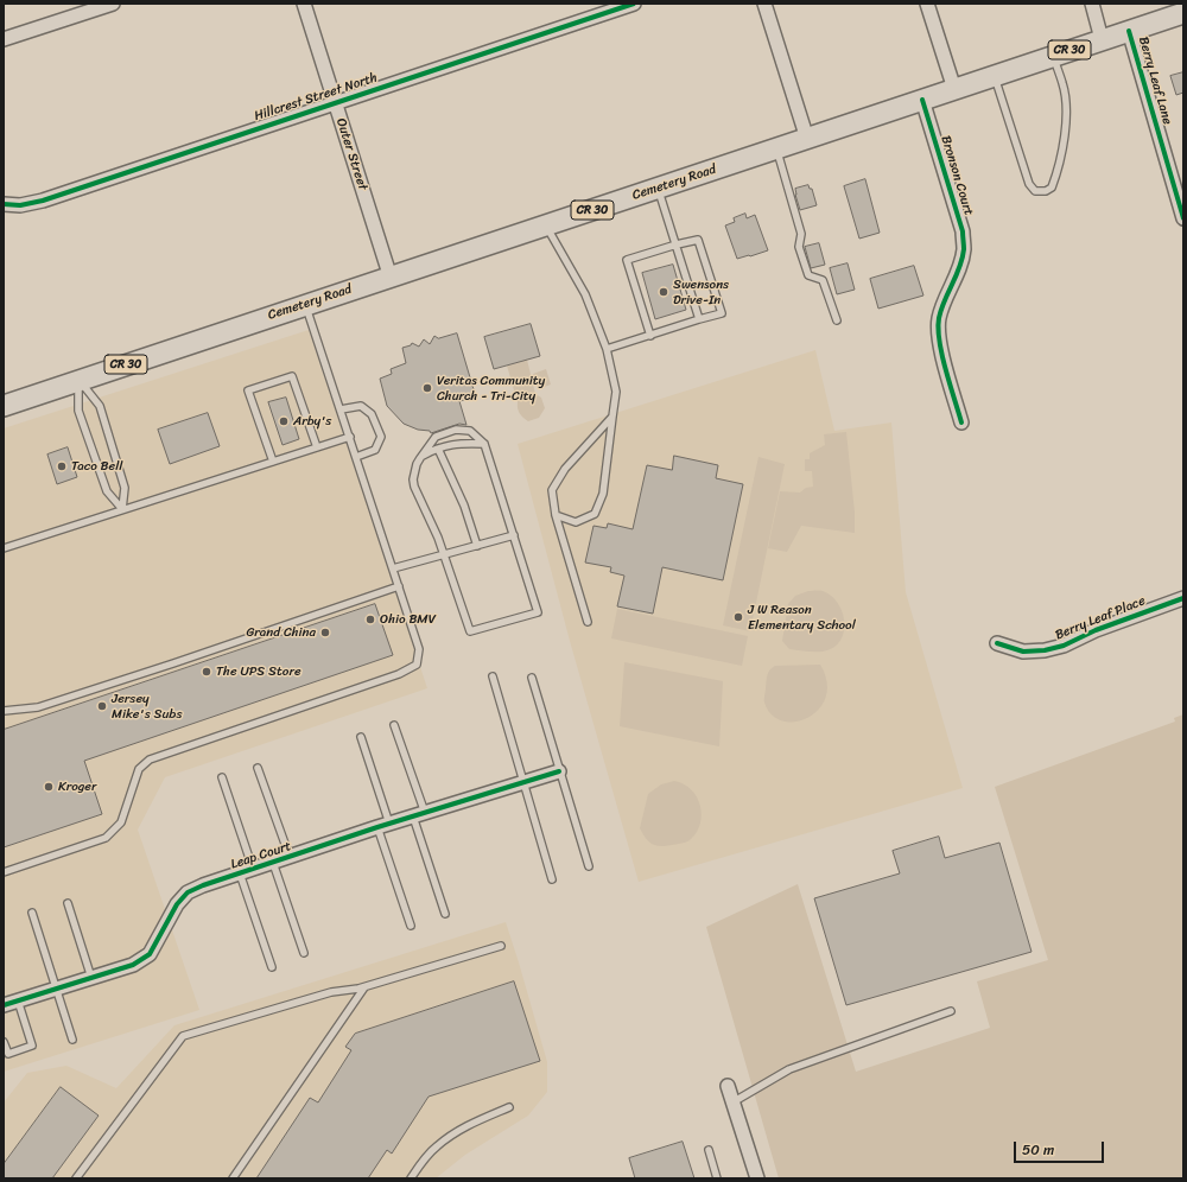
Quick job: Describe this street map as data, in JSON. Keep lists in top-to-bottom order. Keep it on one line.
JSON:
{"streets":{"main road":["CR 30","Cemetery Road"],"street":["Berry Leaf Lane","Hillcrest Street North","Outer Street","Bronson Court","Berry Leaf Place","Leap Court"]},"crossings":[["Berry Leaf Lane","Cemetery Road"],["Hillcrest Street North","Outer Street"],["Outer Street","Cemetery Road"],["Bronson Court","Cemetery Road"]],"places":["Swensons Drive-In","Veritas Community Church - Tri-City","Arby's","Taco Bell","J W Reason Elementary School","Ohio BMV","Grand China","The UPS Store","Jersey Mike's Subs","Kroger"],"scale_bar":"50 m"}
